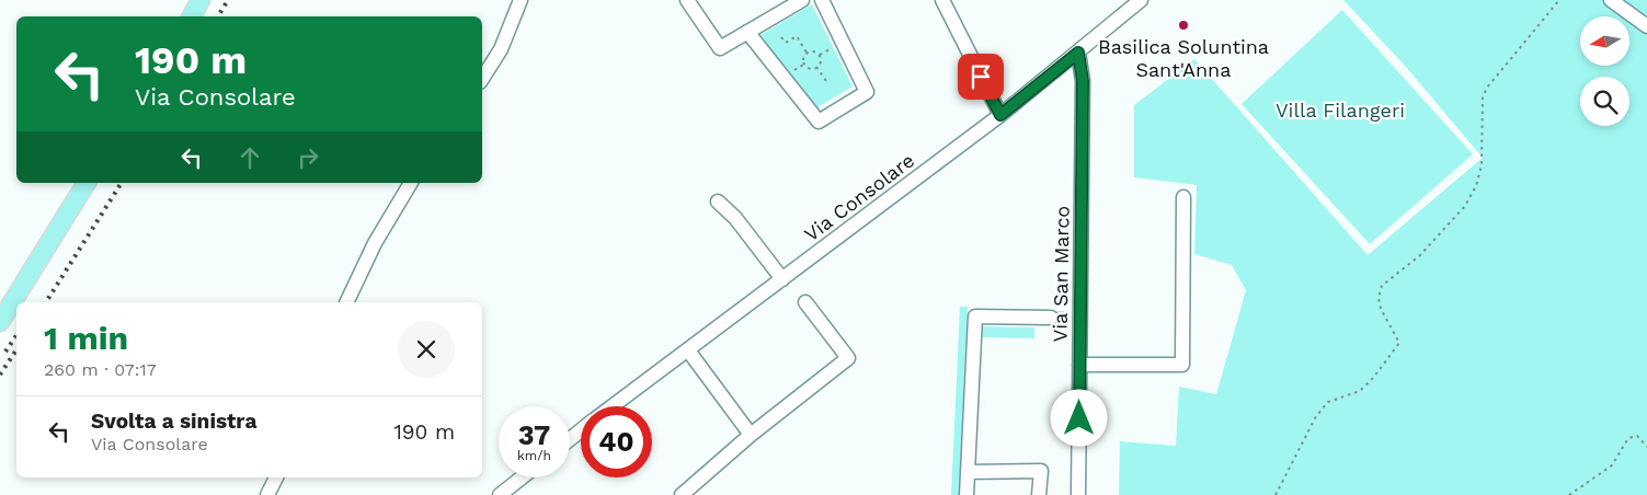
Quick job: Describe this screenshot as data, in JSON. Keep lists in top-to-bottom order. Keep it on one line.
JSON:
{"streets":{"street":["Via Consolare","Via San Marco"]},"crossings":[["Via Consolare","Via San Marco"]],"parks":["Villa Filangeri"],"places":["Basilica Soluntina Sant'Anna"],"north":"left","page":{"turn":["190 m","Via Consolare"],"heading":["1 min","260 m · 07:17"],"list":[{"name":"Svolta a sinistra","note":"Via Consolare","value":"190 m"}],"speed":"37 km/h","limit":"40"}}
